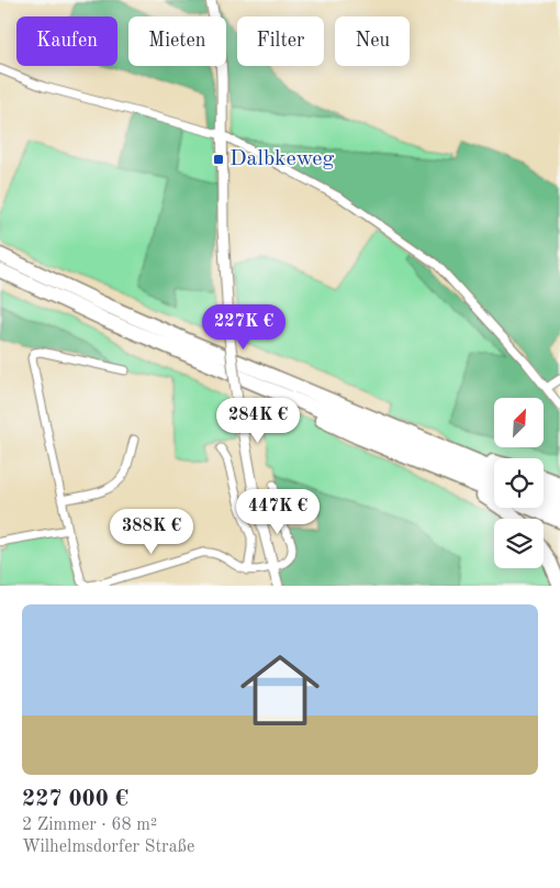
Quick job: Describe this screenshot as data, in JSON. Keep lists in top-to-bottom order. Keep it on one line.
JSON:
{"places":{"transit":["Dalbkeweg"]},"north":"top right","page":{"chip":["Kaufen","Mieten","Filter","Neu"],"price":["227K €","284K €","447K €","388K €"],"list":[{"name":"227 000 €","note":"2 Zimmer · 68 m² · Wilhelmsdorfer Straße"}]}}
